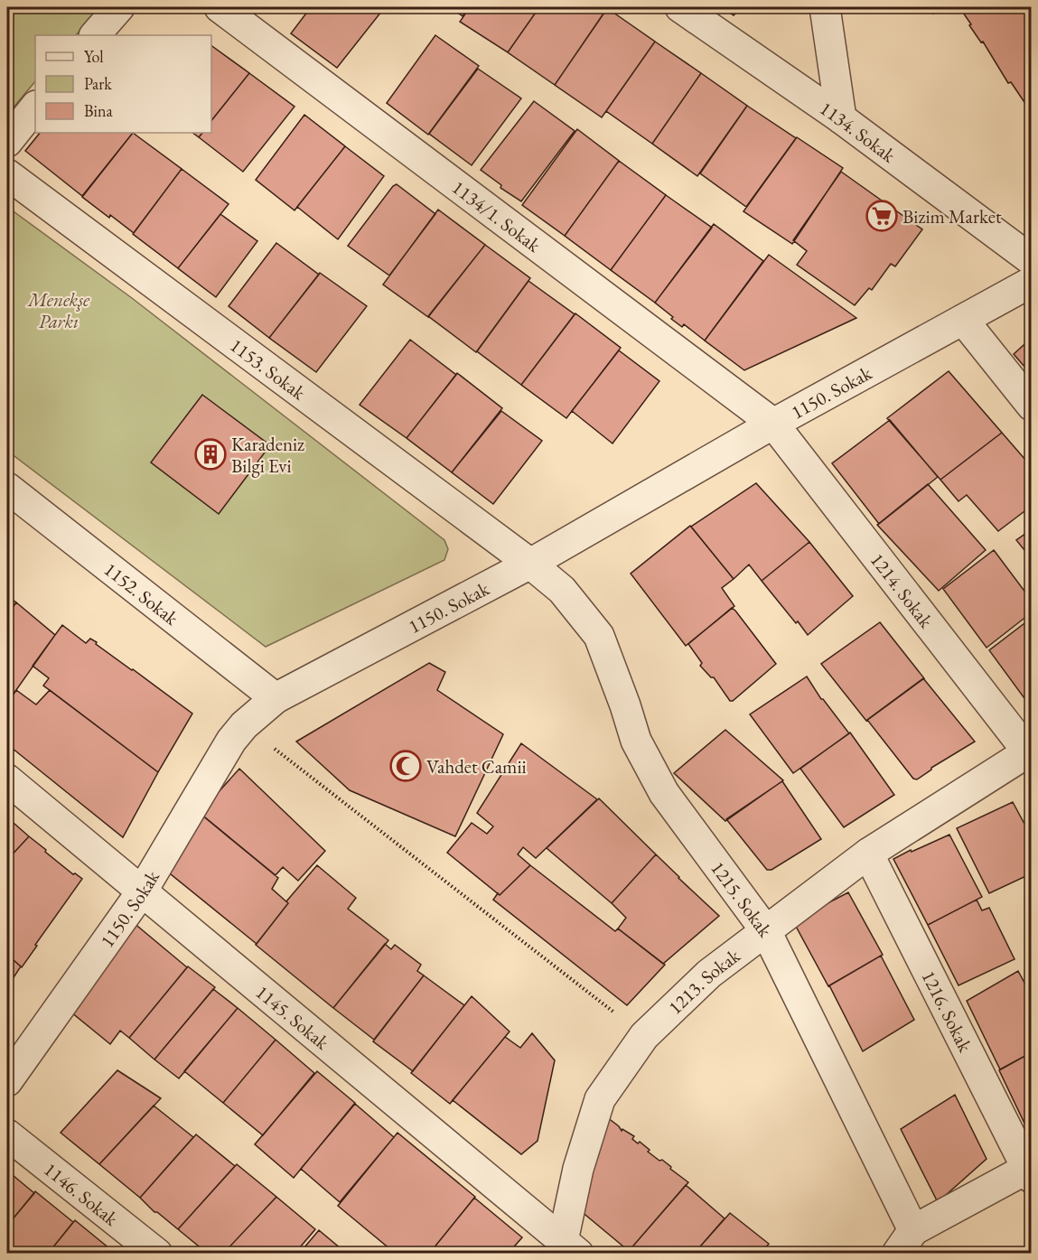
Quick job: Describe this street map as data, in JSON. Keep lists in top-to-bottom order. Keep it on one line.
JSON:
{"streets":{"street":["1134. Sokak","1134/1. Sokak","1153. Sokak","1150. Sokak","1214. Sokak","1152. Sokak","1215. Sokak","1213. Sokak","1216. Sokak","1145. Sokak","1146. Sokak"]},"crossings":[["1134/1. Sokak","1150. Sokak"],["1134/1. Sokak","1214. Sokak"],["1153. Sokak","1150. Sokak"],["1153. Sokak","1215. Sokak"],["1150. Sokak","1214. Sokak"],["1150. Sokak","1152. Sokak"],["1150. Sokak","1215. Sokak"],["1150. Sokak","1145. Sokak"],["1214. Sokak","1213. Sokak"],["1215. Sokak","1213. Sokak"],["1213. Sokak","1216. Sokak"],["1213. Sokak","1145. Sokak"]],"parks":["Menekşe Parkı"],"places":{"supermarket":["Bizim Market"],"building":["Karadeniz Bilgi Evi"],"mosque":["Vahdet Camii"]},"legend":["Yol","Park","Bina"]}
